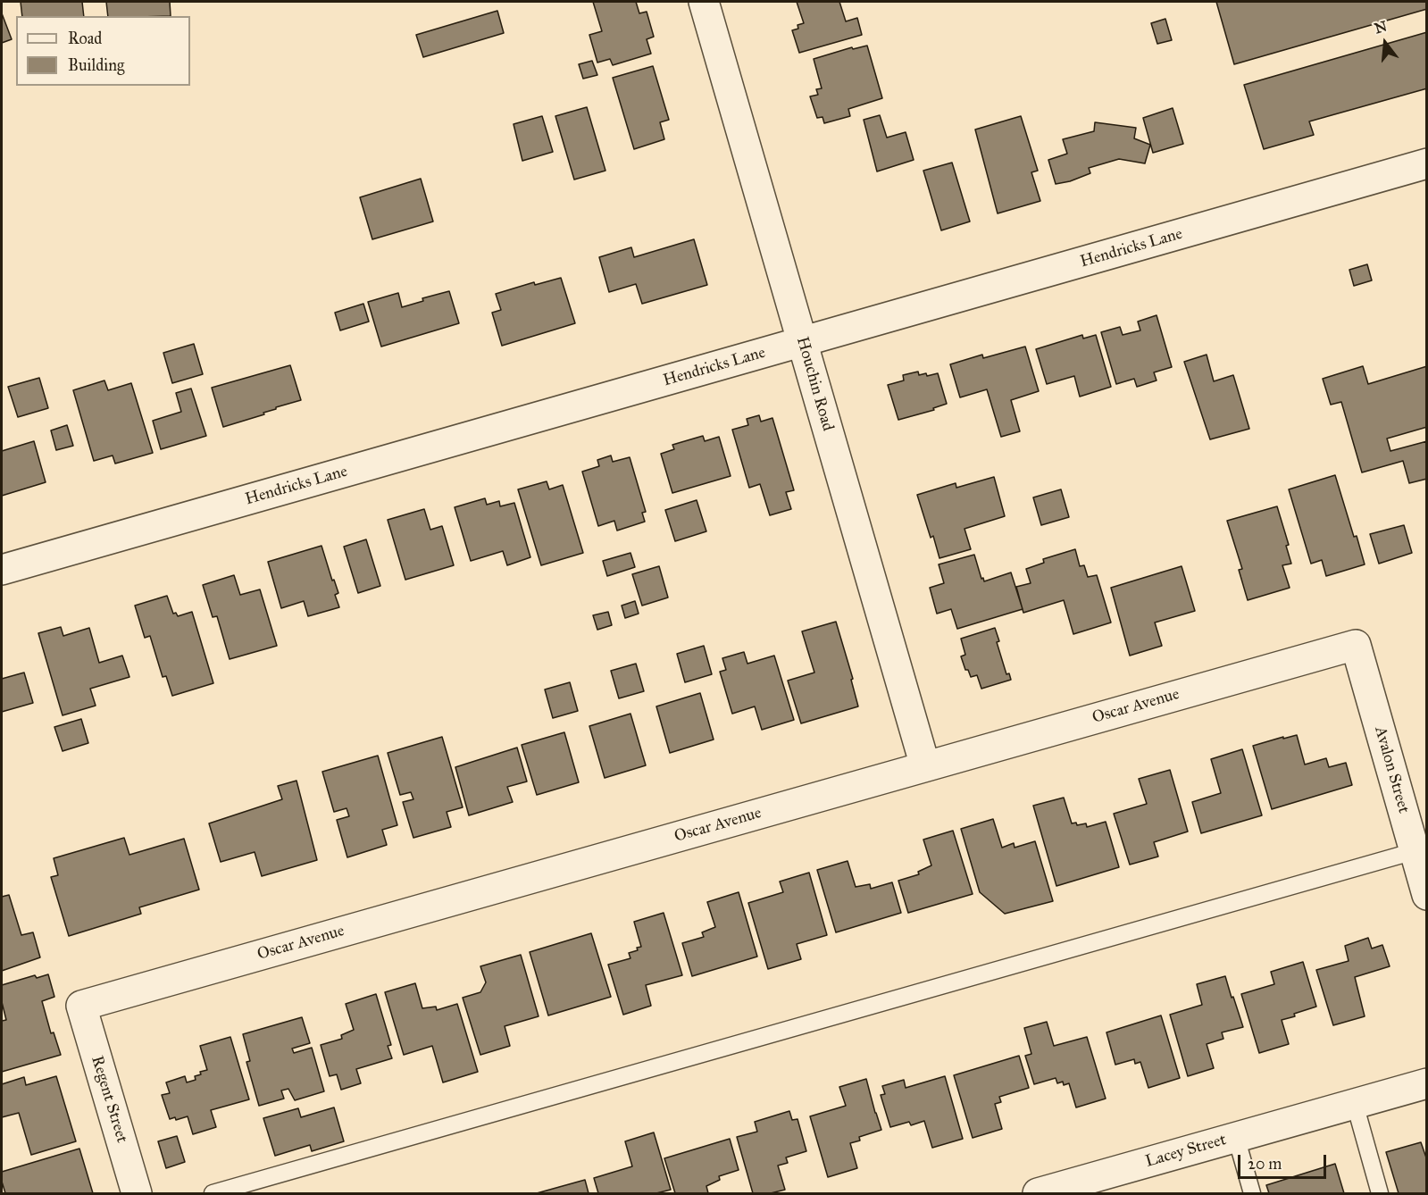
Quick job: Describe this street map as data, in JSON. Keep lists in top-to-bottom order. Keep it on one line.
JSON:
{"streets":{"street":["Hendricks Lane","Houchin Road","Oscar Avenue","Avalon Street","Regent Street","Lacey Street"]},"crossings":[["Hendricks Lane","Houchin Road"],["Houchin Road","Oscar Avenue"],["Oscar Avenue","Avalon Street"],["Oscar Avenue","Regent Street"]],"legend":["Road","Building"],"scale_bar":"20 m","north":"top"}
